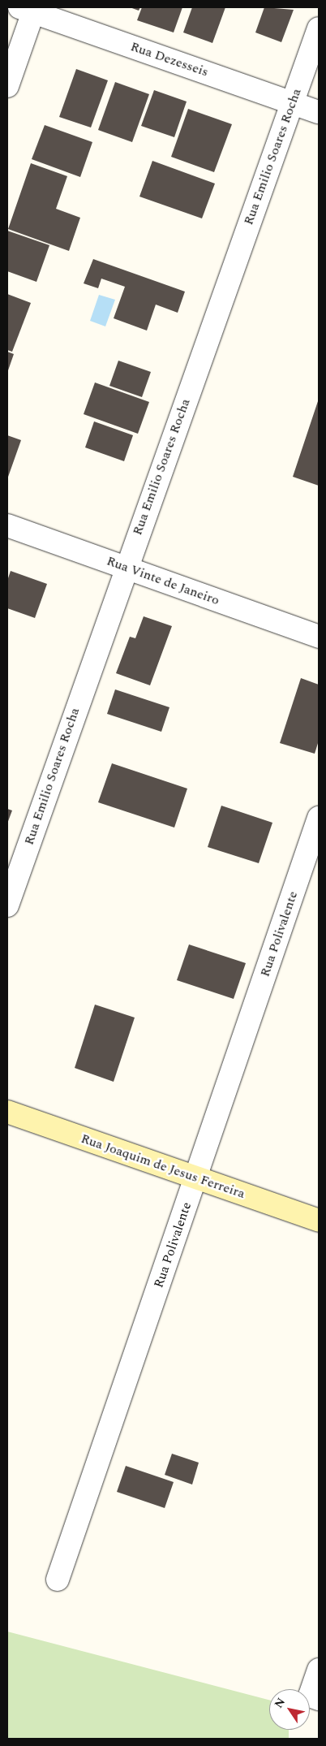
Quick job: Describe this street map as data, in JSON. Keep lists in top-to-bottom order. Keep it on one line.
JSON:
{"streets":{"street":["Rua Dezesseis","Rua Emilio Soares Rocha","Rua Vinte de Janeiro","Rua Polivalente","Rua Joaquim de Jesus Ferreira"]},"crossings":[["Rua Dezesseis","Rua Emilio Soares Rocha"],["Rua Emilio Soares Rocha","Rua Vinte de Janeiro"],["Rua Polivalente","Rua Joaquim de Jesus Ferreira"]],"north":"top left"}
